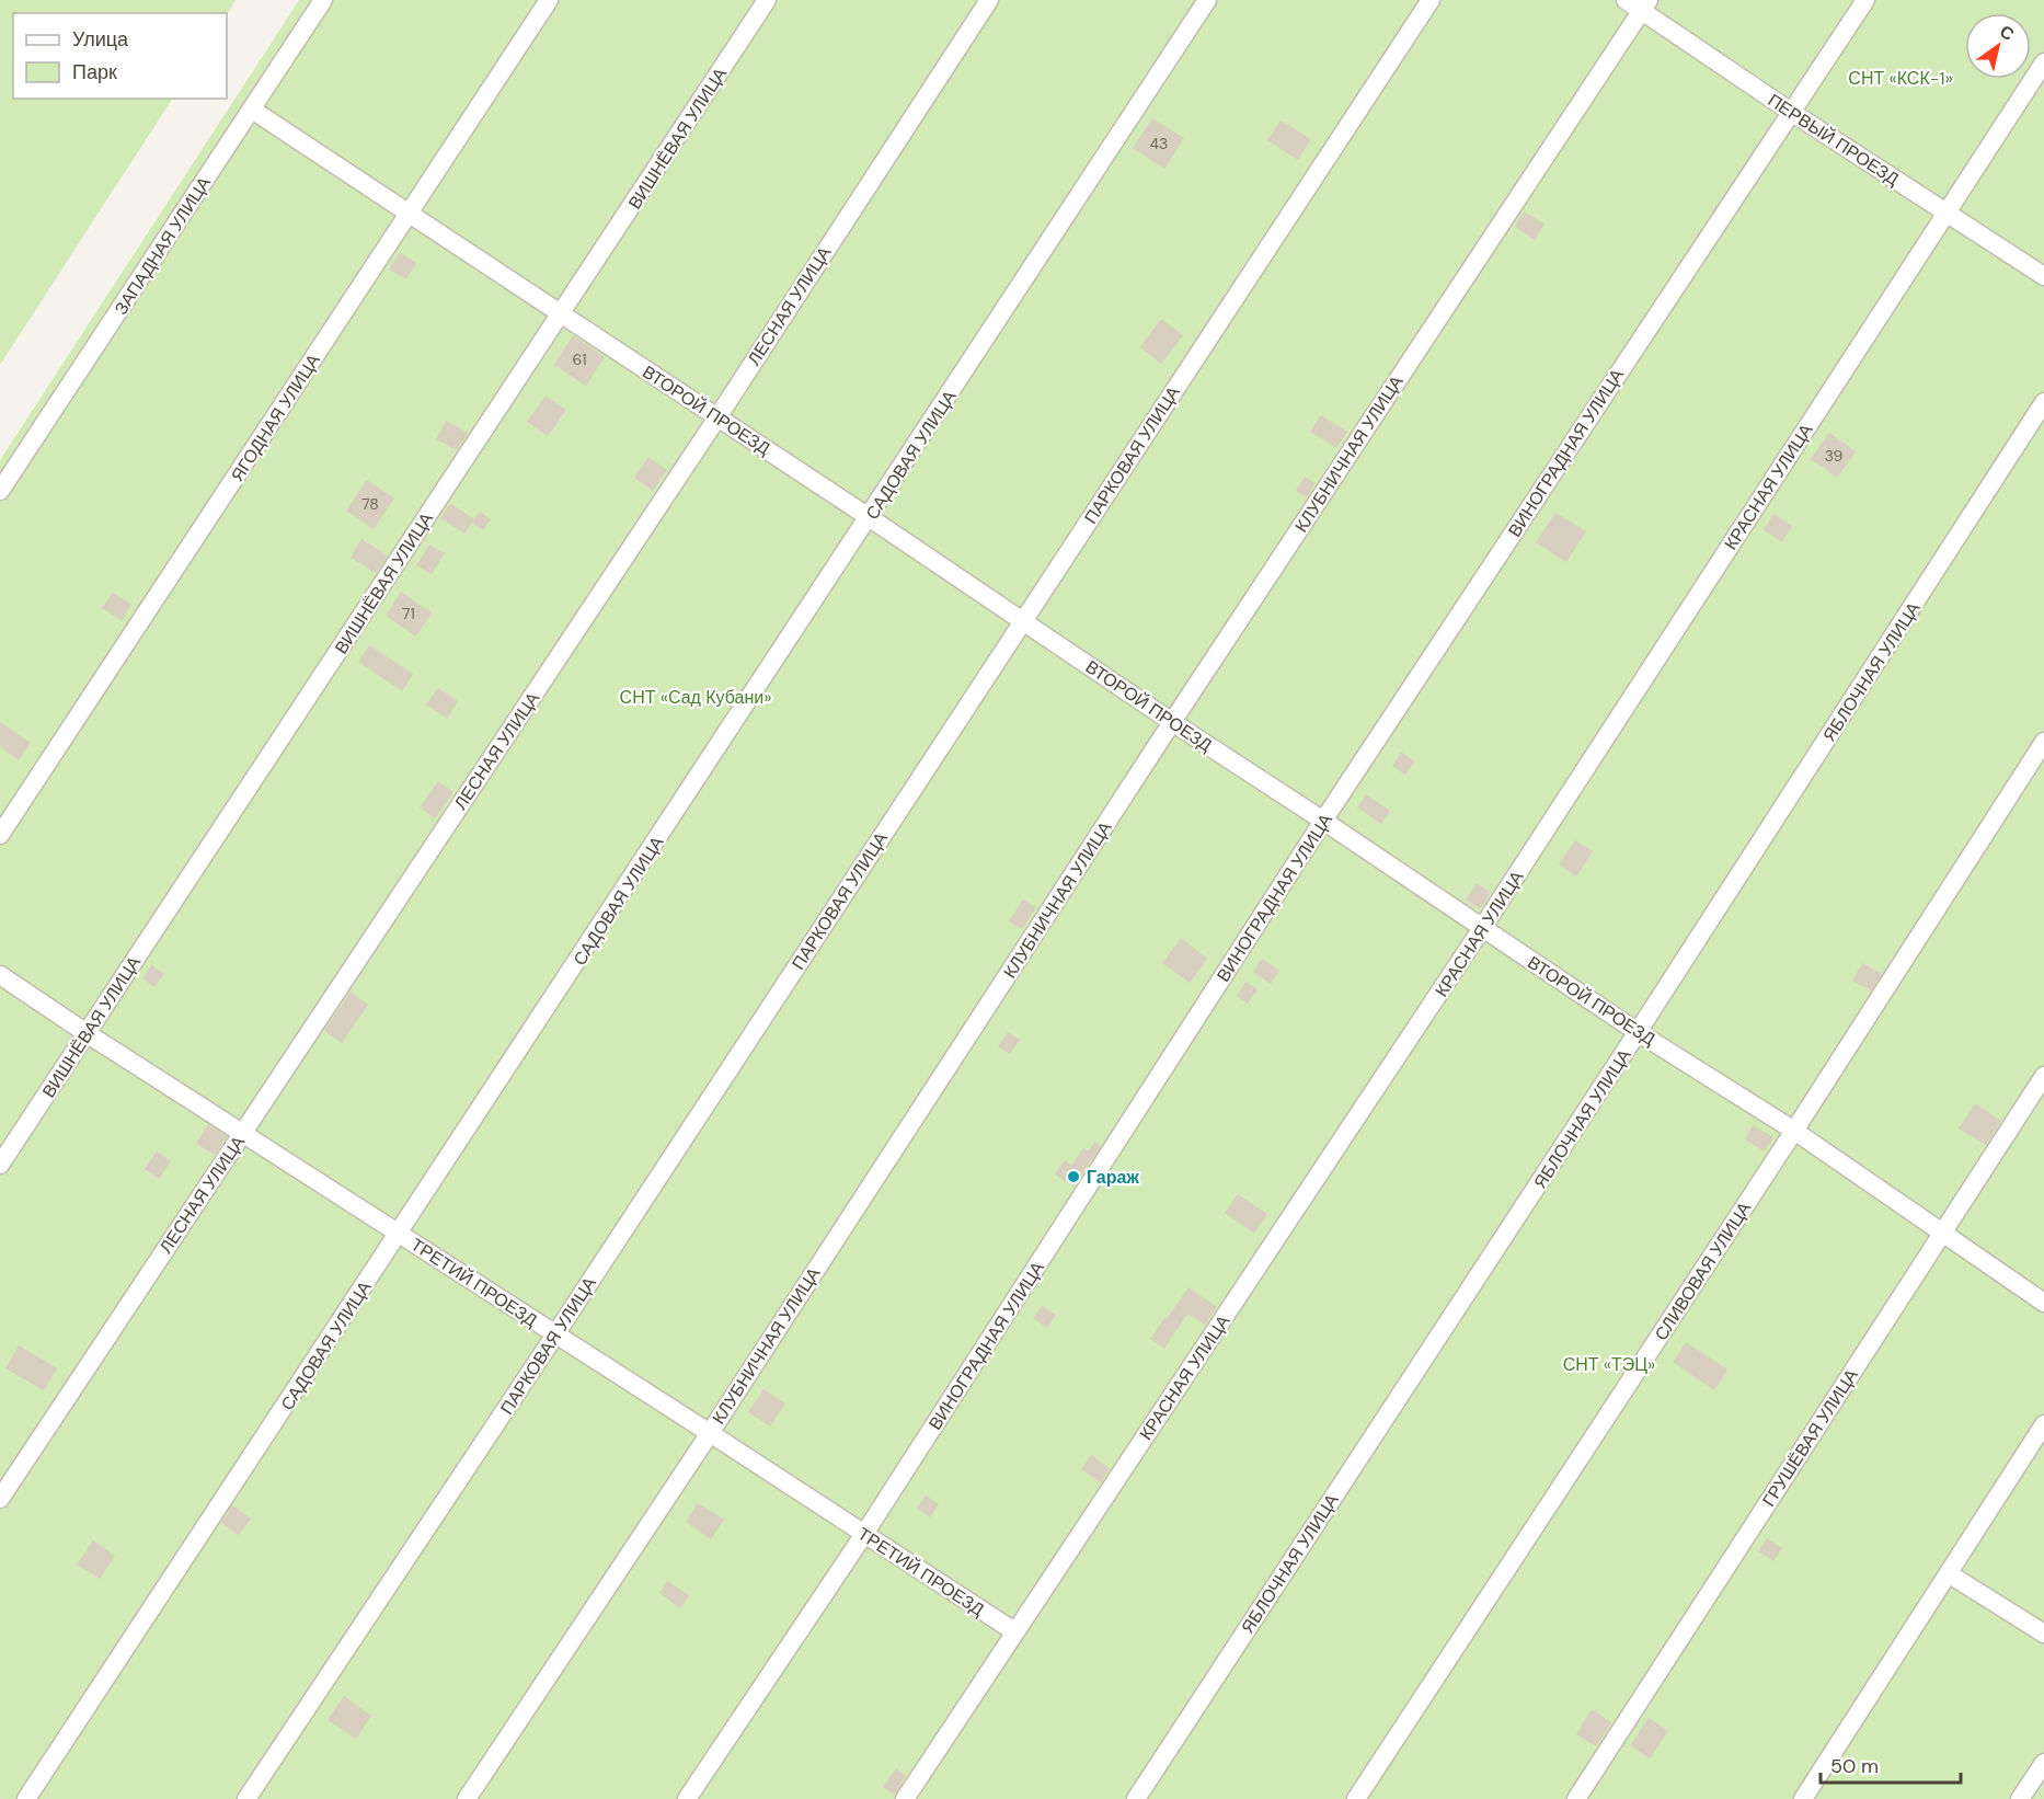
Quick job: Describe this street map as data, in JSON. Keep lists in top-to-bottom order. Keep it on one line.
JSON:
{"streets":{"street":["ВИШНЁВАЯ УЛИЦА","ПЕРВЫЙ ПРОЕЗД","ЗАПАДНАЯ УЛИЦА","ЛЕСНАЯ УЛИЦА","ВТОРОЙ ПРОЕЗД","ЯГОДНАЯ УЛИЦА","ВИНОГРАДНАЯ УЛИЦА","КЛУБНИЧНАЯ УЛИЦА","САДОВАЯ УЛИЦА","ПАРКОВАЯ УЛИЦА","КРАСНАЯ УЛИЦА","ЯБЛОЧНАЯ УЛИЦА","СЛИВОВАЯ УЛИЦА","ТРЕТИЙ ПРОЕЗД","ГРУШЁВАЯ УЛИЦА"]},"crossings":[["ВИШНЁВАЯ УЛИЦА","ВТОРОЙ ПРОЕЗД"],["ВИШНЁВАЯ УЛИЦА","ТРЕТИЙ ПРОЕЗД"],["ПЕРВЫЙ ПРОЕЗД","ВИНОГРАДНАЯ УЛИЦА"],["ПЕРВЫЙ ПРОЕЗД","КЛУБНИЧНАЯ УЛИЦА"],["ПЕРВЫЙ ПРОЕЗД","КРАСНАЯ УЛИЦА"],["ЗАПАДНАЯ УЛИЦА","ВТОРОЙ ПРОЕЗД"],["ЛЕСНАЯ УЛИЦА","ВТОРОЙ ПРОЕЗД"],["ЛЕСНАЯ УЛИЦА","ТРЕТИЙ ПРОЕЗД"],["ВТОРОЙ ПРОЕЗД","ЯГОДНАЯ УЛИЦА"],["ВТОРОЙ ПРОЕЗД","ВИНОГРАДНАЯ УЛИЦА"],["ВТОРОЙ ПРОЕЗД","КЛУБНИЧНАЯ УЛИЦА"],["ВТОРОЙ ПРОЕЗД","САДОВАЯ УЛИЦА"],["ВТОРОЙ ПРОЕЗД","ПАРКОВАЯ УЛИЦА"],["ВТОРОЙ ПРОЕЗД","КРАСНАЯ УЛИЦА"],["ВТОРОЙ ПРОЕЗД","ЯБЛОЧНАЯ УЛИЦА"],["ВТОРОЙ ПРОЕЗД","СЛИВОВАЯ УЛИЦА"],["ВТОРОЙ ПРОЕЗД","ГРУШЁВАЯ УЛИЦА"],["ВИНОГРАДНАЯ УЛИЦА","ТРЕТИЙ ПРОЕЗД"],["КЛУБНИЧНАЯ УЛИЦА","ТРЕТИЙ ПРОЕЗД"],["САДОВАЯ УЛИЦА","ТРЕТИЙ ПРОЕЗД"],["ПАРКОВАЯ УЛИЦА","ТРЕТИЙ ПРОЕЗД"],["КРАСНАЯ УЛИЦА","ТРЕТИЙ ПРОЕЗД"]],"parks":["СНТ «КСК-1»","СНТ «Сад Кубани»","СНТ «ТЭЦ»"],"places":["Гараж"],"house_numbers":["43","61","39","78","71"],"legend":["Улица","Парк"],"scale_bar":"50 m","north":"top right"}
